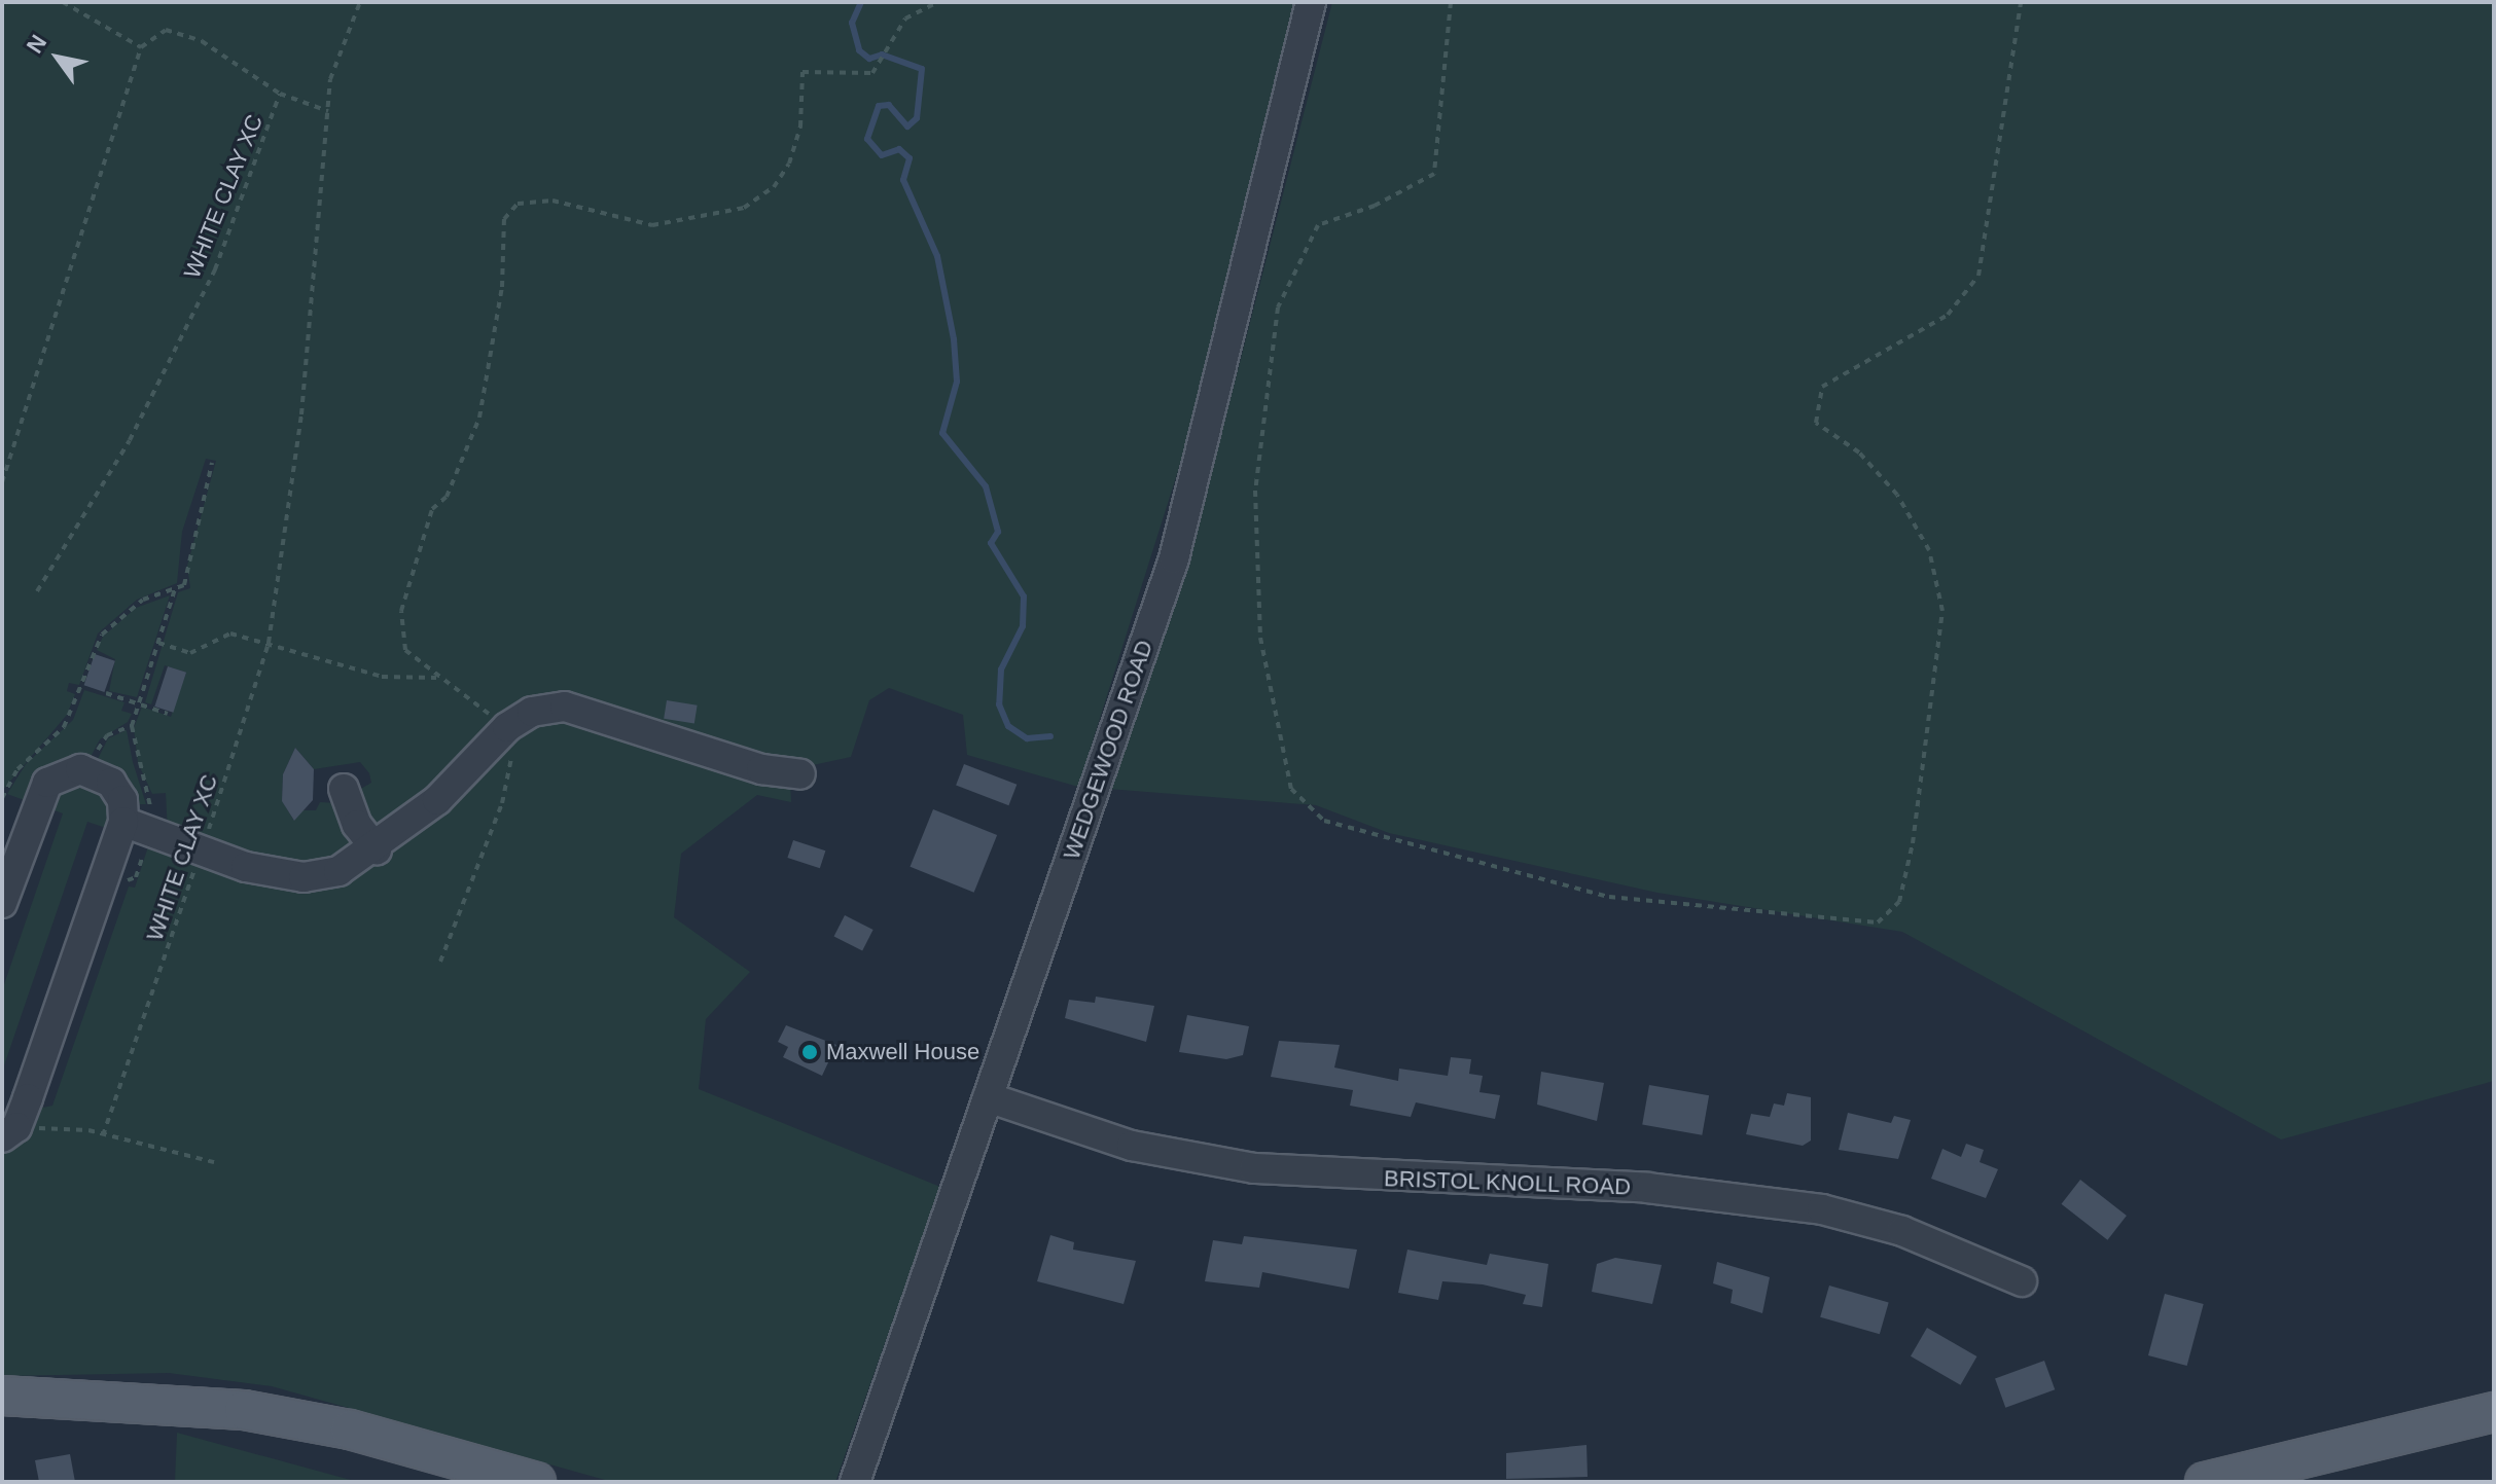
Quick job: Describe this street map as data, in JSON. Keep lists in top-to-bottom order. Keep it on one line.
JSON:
{"streets":{"street":["WEDGEWOOD ROAD","BRISTOL KNOLL ROAD"],"path":["WHITE CLAY XC"]},"crossings":[["WEDGEWOOD ROAD","BRISTOL KNOLL ROAD"]],"places":["Maxwell House"],"north":"top left"}
